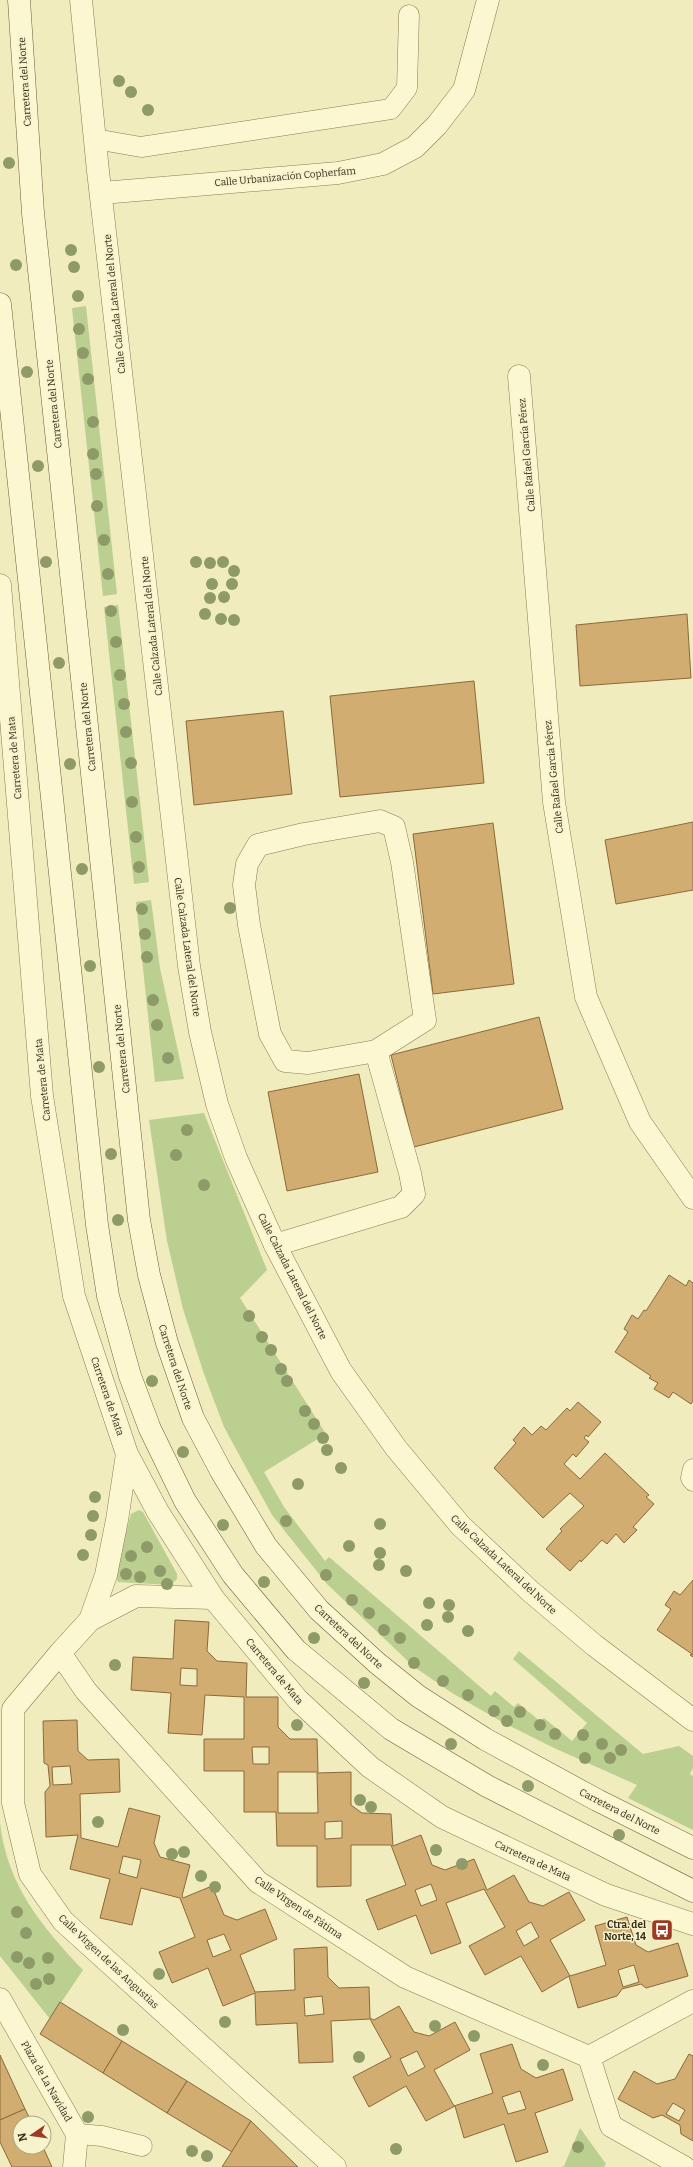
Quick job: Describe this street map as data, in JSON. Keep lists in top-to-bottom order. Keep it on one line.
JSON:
{"streets":{"street":["Carretera del Norte","Calle Urbanización Copherfam","Calle Calzada Lateral del Norte","Calle Rafael García Pérez","Carretera de Mata","Calle Virgen de Fátima","Calle Virgen de las Angustias","Plaza de La Navidad"]},"crossings":[["Calle Urbanización Copherfam","Calle Calzada Lateral del Norte"],["Carretera de Mata","Calle Virgen de las Angustias"],["Calle Virgen de Fátima","Calle Virgen de las Angustias"]],"places":{"bus stop":["Ctra. del Norte, 14"]},"north":"left"}
